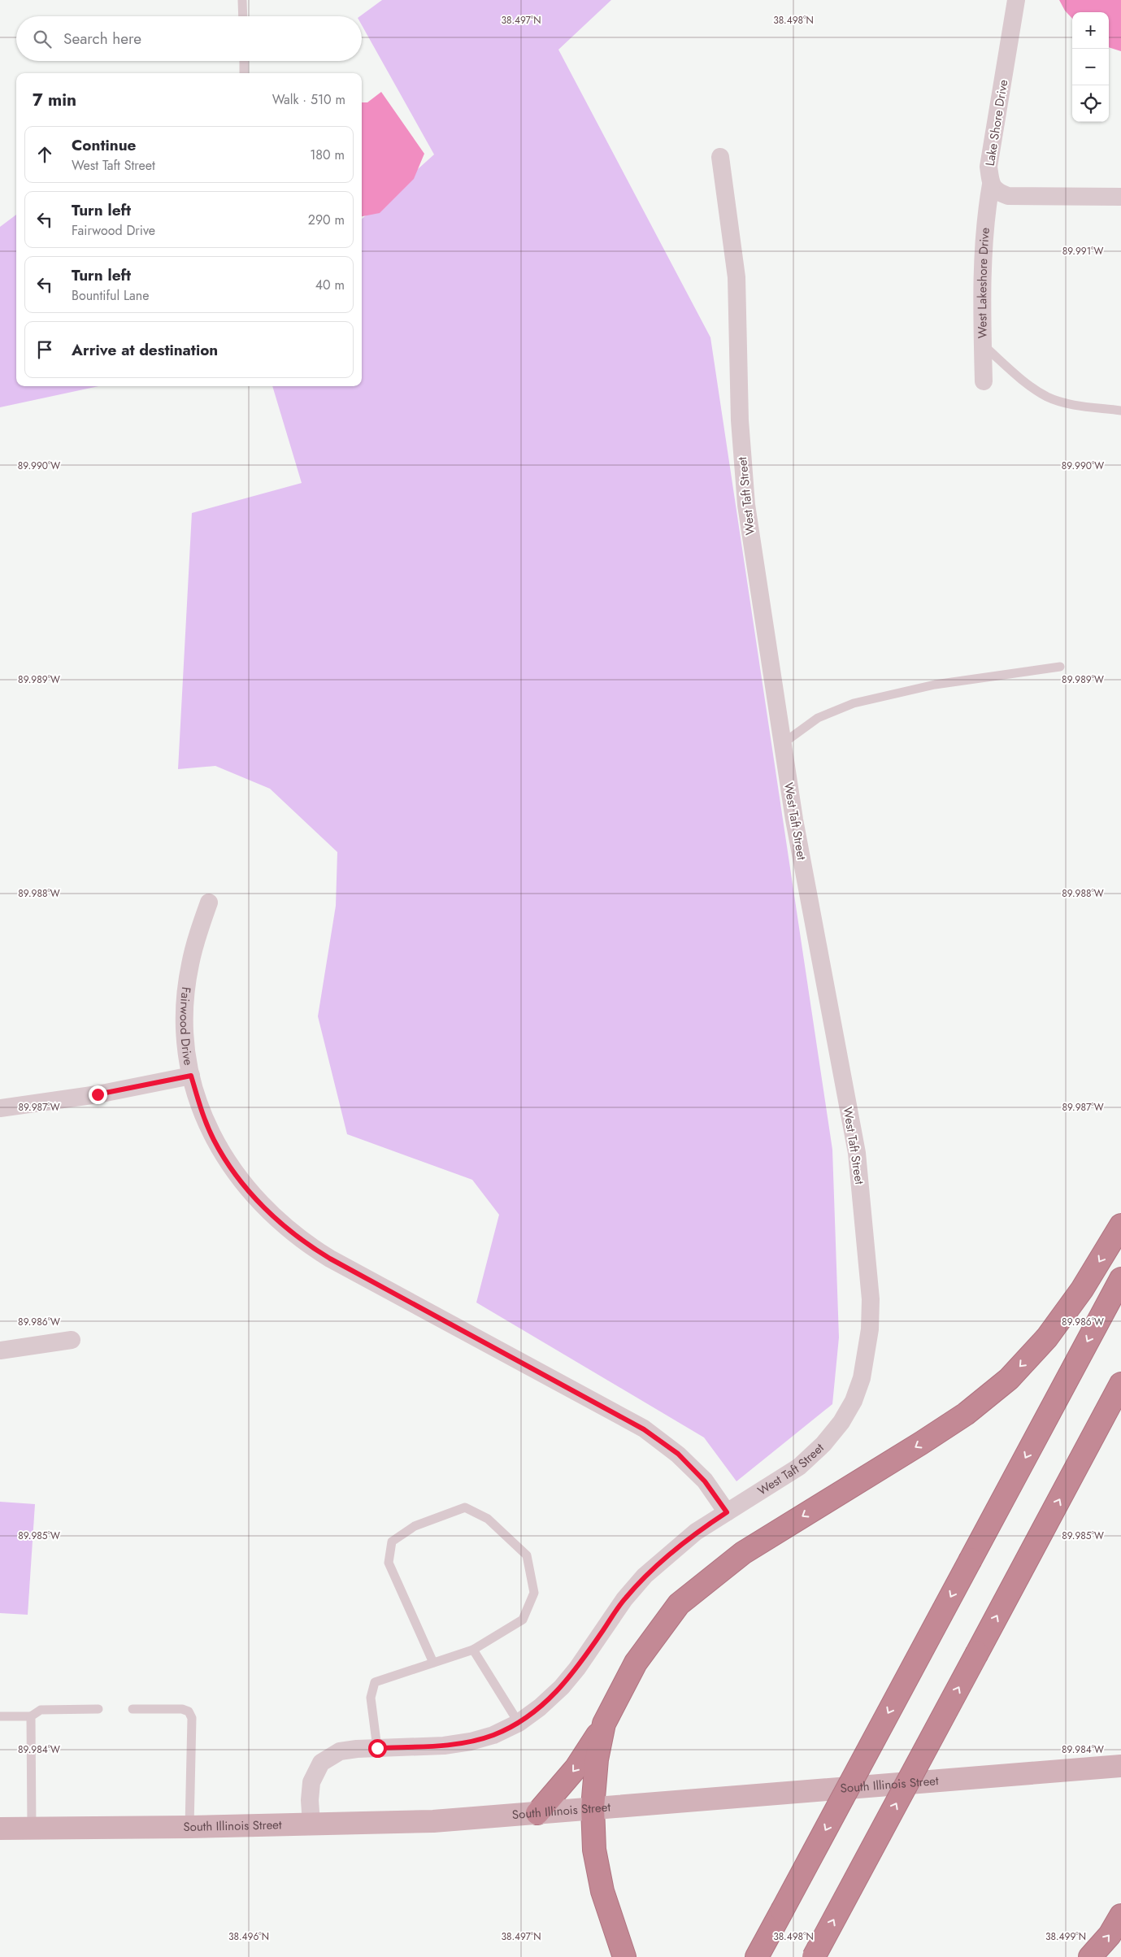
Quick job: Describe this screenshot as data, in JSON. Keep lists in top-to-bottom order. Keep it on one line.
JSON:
{"streets":{"main road":["South Illinois Street"],"street":["Lake Shore Drive","West Lakeshore Drive","West Taft Street","Fairwood Drive"]},"crossings":[["Lake Shore Drive","West Lakeshore Drive"],["West Taft Street","Fairwood Drive"],["West Taft Street","South Illinois Street"]],"page":{"map_buttons":["+","−"],"search":"Search here","heading":["7 min","Walk · 510 m"],"list":[["Continue","West Taft Street","180 m"],["Turn left","Fairwood Drive","290 m"],["Turn left","Bountiful Lane","40 m"],"Arrive at destination"]},"coordinates":["38.497°N","38.498°N","89.991°W","89.990°W","89.989°W","89.988°W","89.987°W","89.986°W","89.985°W","89.984°W","38.496°N","38.499°N"]}
